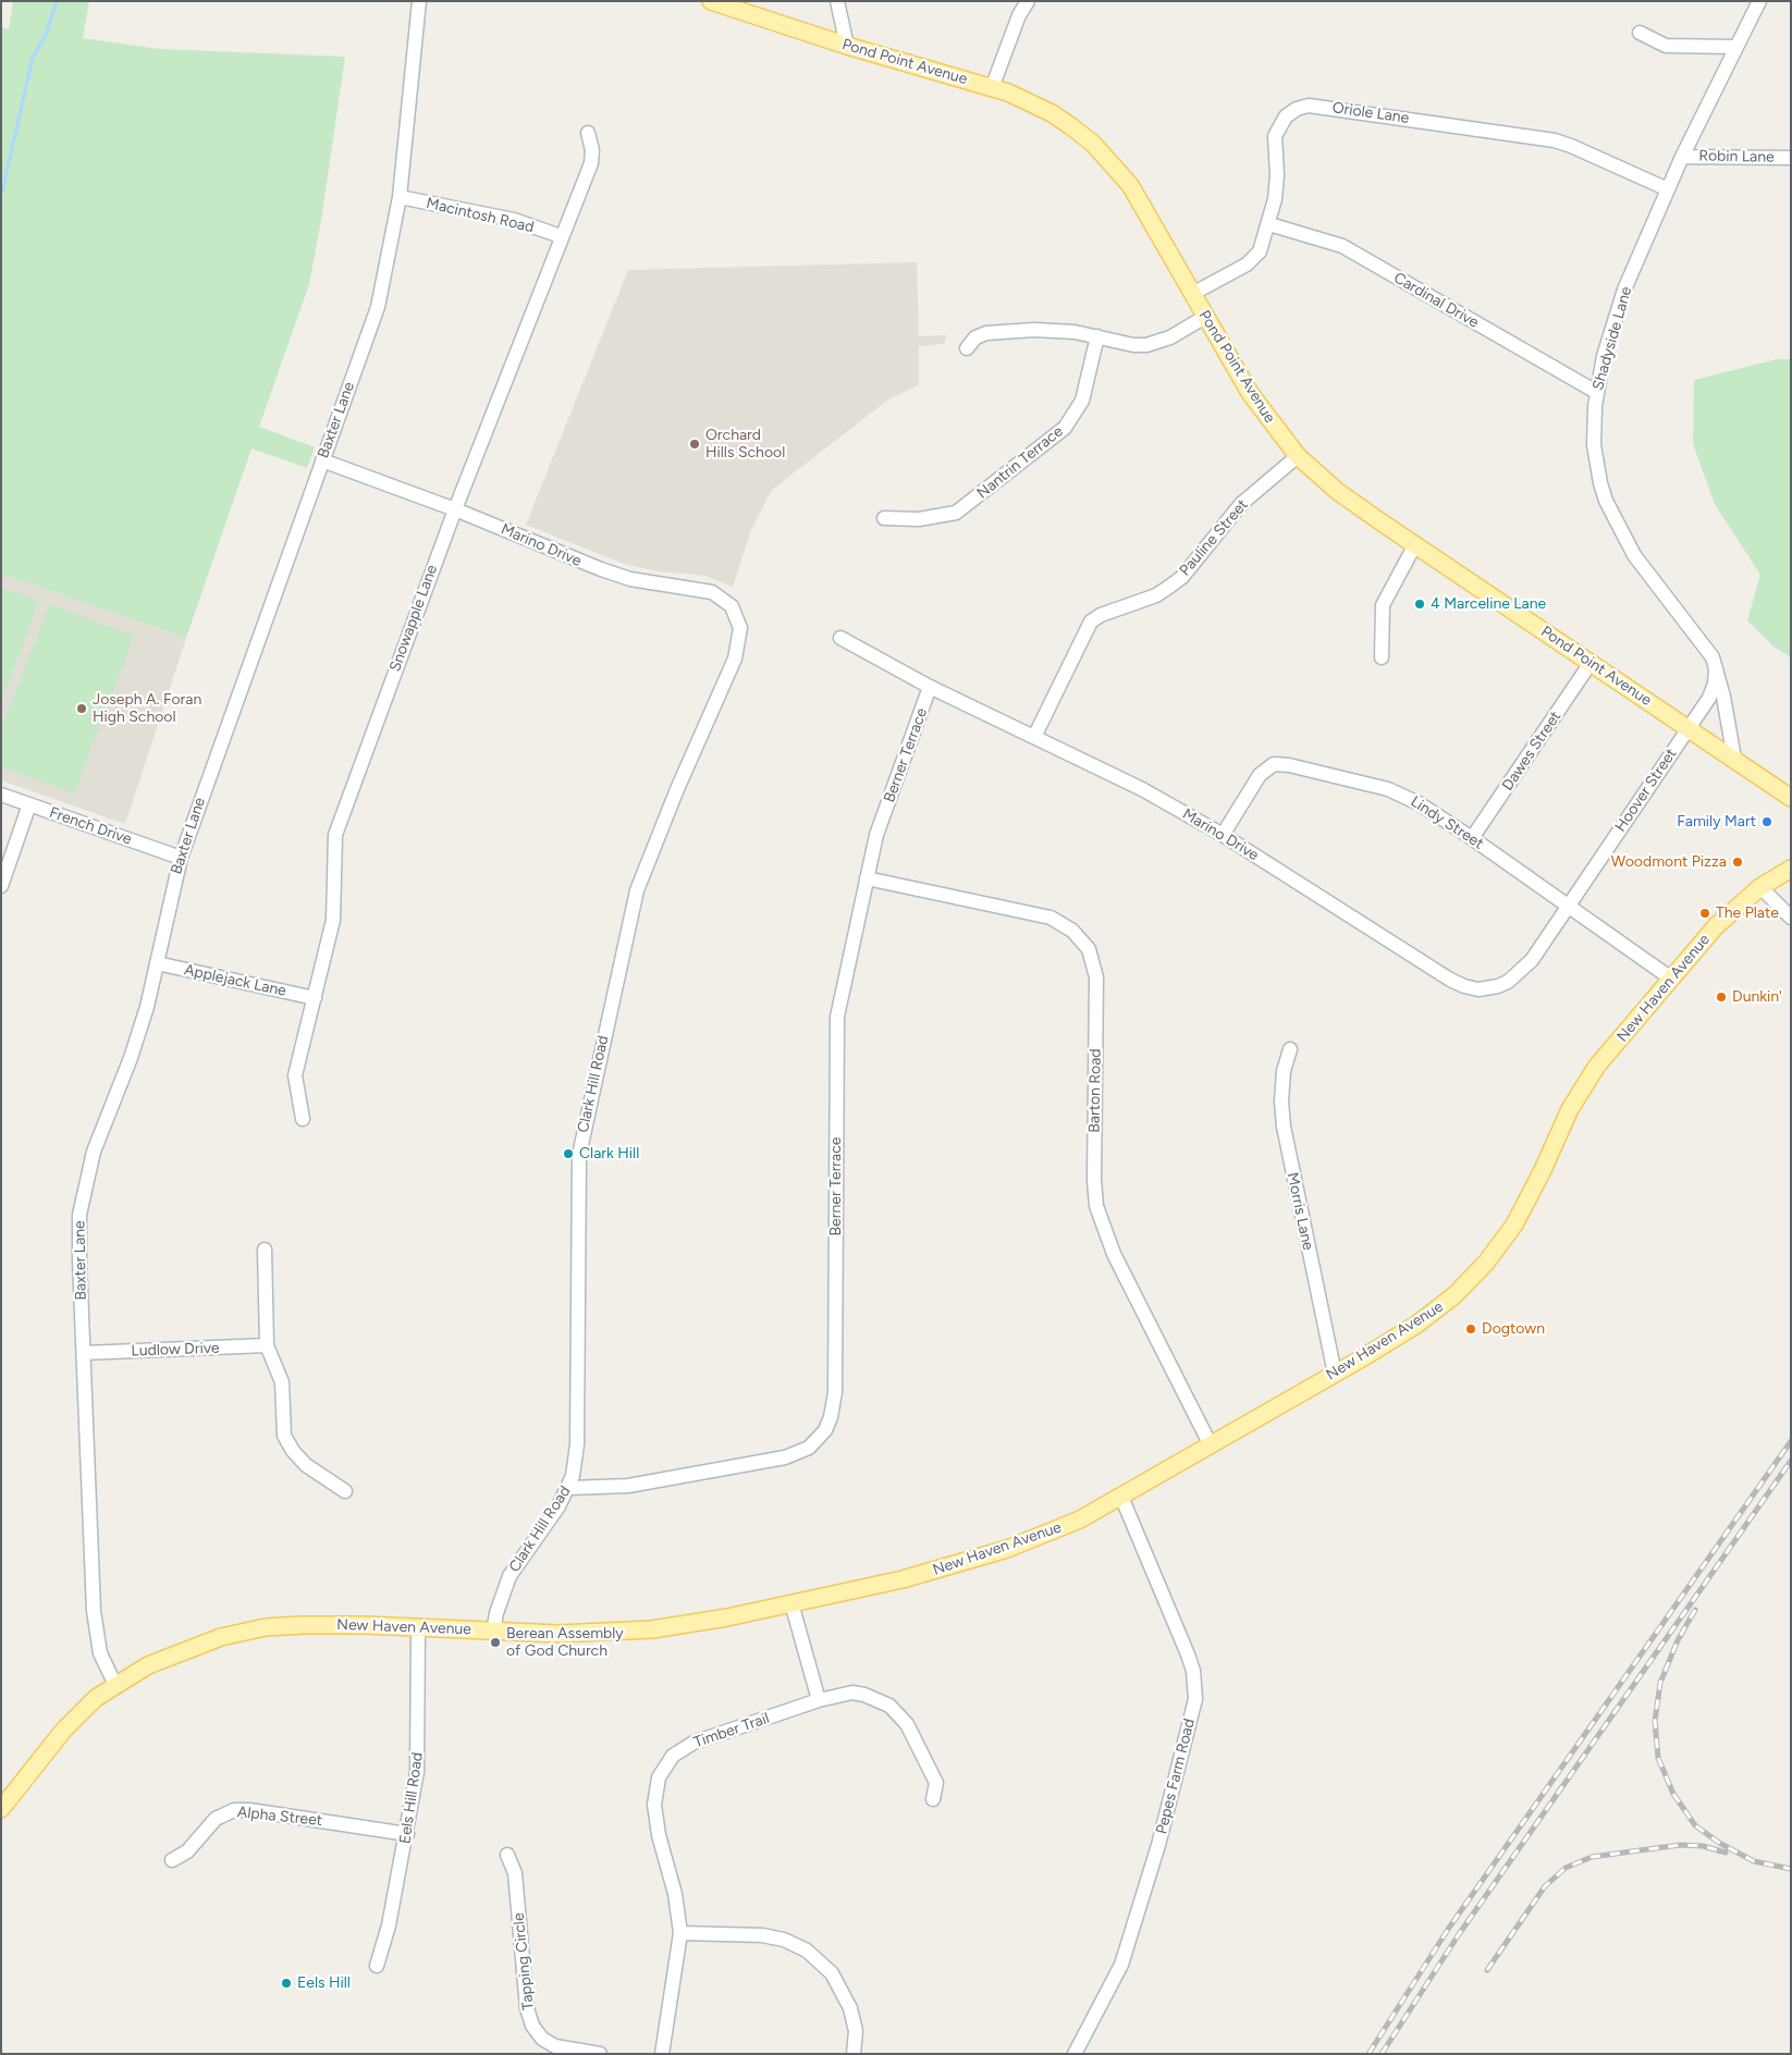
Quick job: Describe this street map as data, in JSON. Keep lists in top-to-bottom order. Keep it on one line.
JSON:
{"streets":{"main road":["Pond Point Avenue","New Haven Avenue"],"street":["Oriole Lane","Robin Lane","Macintosh Road","Cardinal Drive","Shadyside Lane","Baxter Lane","Nantrin Terrace","Pauline Street","Marino Drive","Snowapple Lane","Dawes Street","Berner Terrace","Hoover Street","Lindy Street","French Drive","Applejack Lane","Clark Hill Road","Barton Road","Morris Lane","Ludlow Drive","Timber Trail","Pepes Farm Road","Eels Hill Road","Alpha Street","Tapping Circle"]},"crossings":[["Pond Point Avenue","Oriole Lane"],["Pond Point Avenue","Shadyside Lane"],["Pond Point Avenue","Pauline Street"],["Pond Point Avenue","Dawes Street"],["Pond Point Avenue","Hoover Street"],["Oriole Lane","Cardinal Drive"],["Oriole Lane","Shadyside Lane"],["Robin Lane","Shadyside Lane"],["Macintosh Road","Baxter Lane"],["Macintosh Road","Snowapple Lane"],["Cardinal Drive","Shadyside Lane"],["Baxter Lane","Marino Drive"],["Baxter Lane","French Drive"],["Baxter Lane","Applejack Lane"],["Baxter Lane","New Haven Avenue"],["Baxter Lane","Ludlow Drive"],["Pauline Street","Marino Drive"],["Marino Drive","Snowapple Lane"],["Marino Drive","Berner Terrace"],["Marino Drive","Hoover Street"],["Marino Drive","Lindy Street"],["Marino Drive","Clark Hill Road"],["Snowapple Lane","Applejack Lane"],["Dawes Street","Lindy Street"],["Berner Terrace","Clark Hill Road"],["Berner Terrace","Barton Road"],["Hoover Street","Lindy Street"],["Lindy Street","New Haven Avenue"],["New Haven Avenue","Clark Hill Road"],["New Haven Avenue","Barton Road"],["New Haven Avenue","Morris Lane"],["New Haven Avenue","Pepes Farm Road"],["New Haven Avenue","Eels Hill Road"],["Eels Hill Road","Alpha Street"]],"places":["Orchard Hills School","4 Marceline Lane","Joseph A. Foran High School","Family Mart","Woodmont Pizza","The Plate","Dunkin'","Clark Hill","Dogtown","Berean Assembly of God Church","Eels Hill"]}
